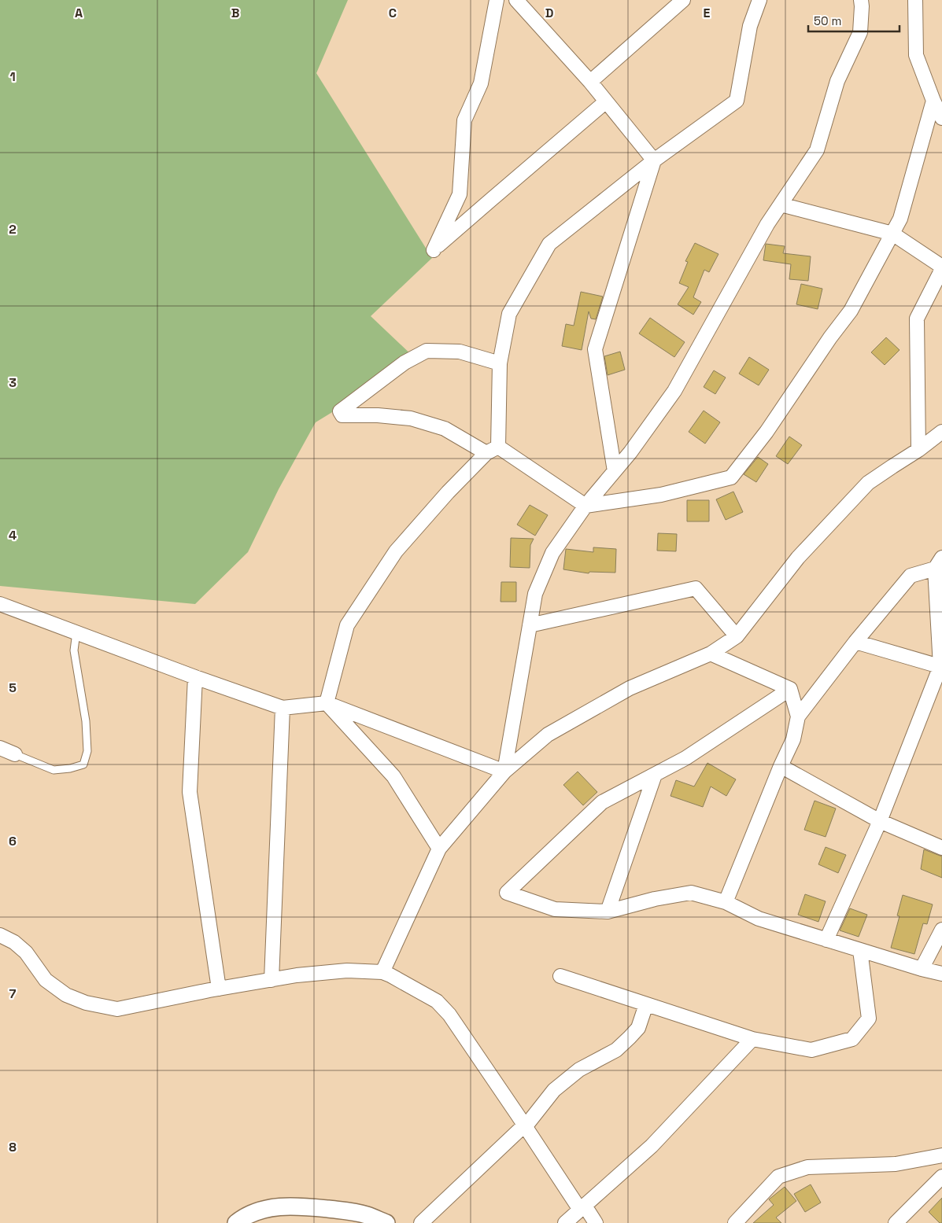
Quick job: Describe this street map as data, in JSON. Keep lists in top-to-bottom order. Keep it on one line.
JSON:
{"scale_bar":"50 m","grid":{"columns":["A","B","C","D","E"],"rows":["1","2","3","4","5","6","7","8"]}}
